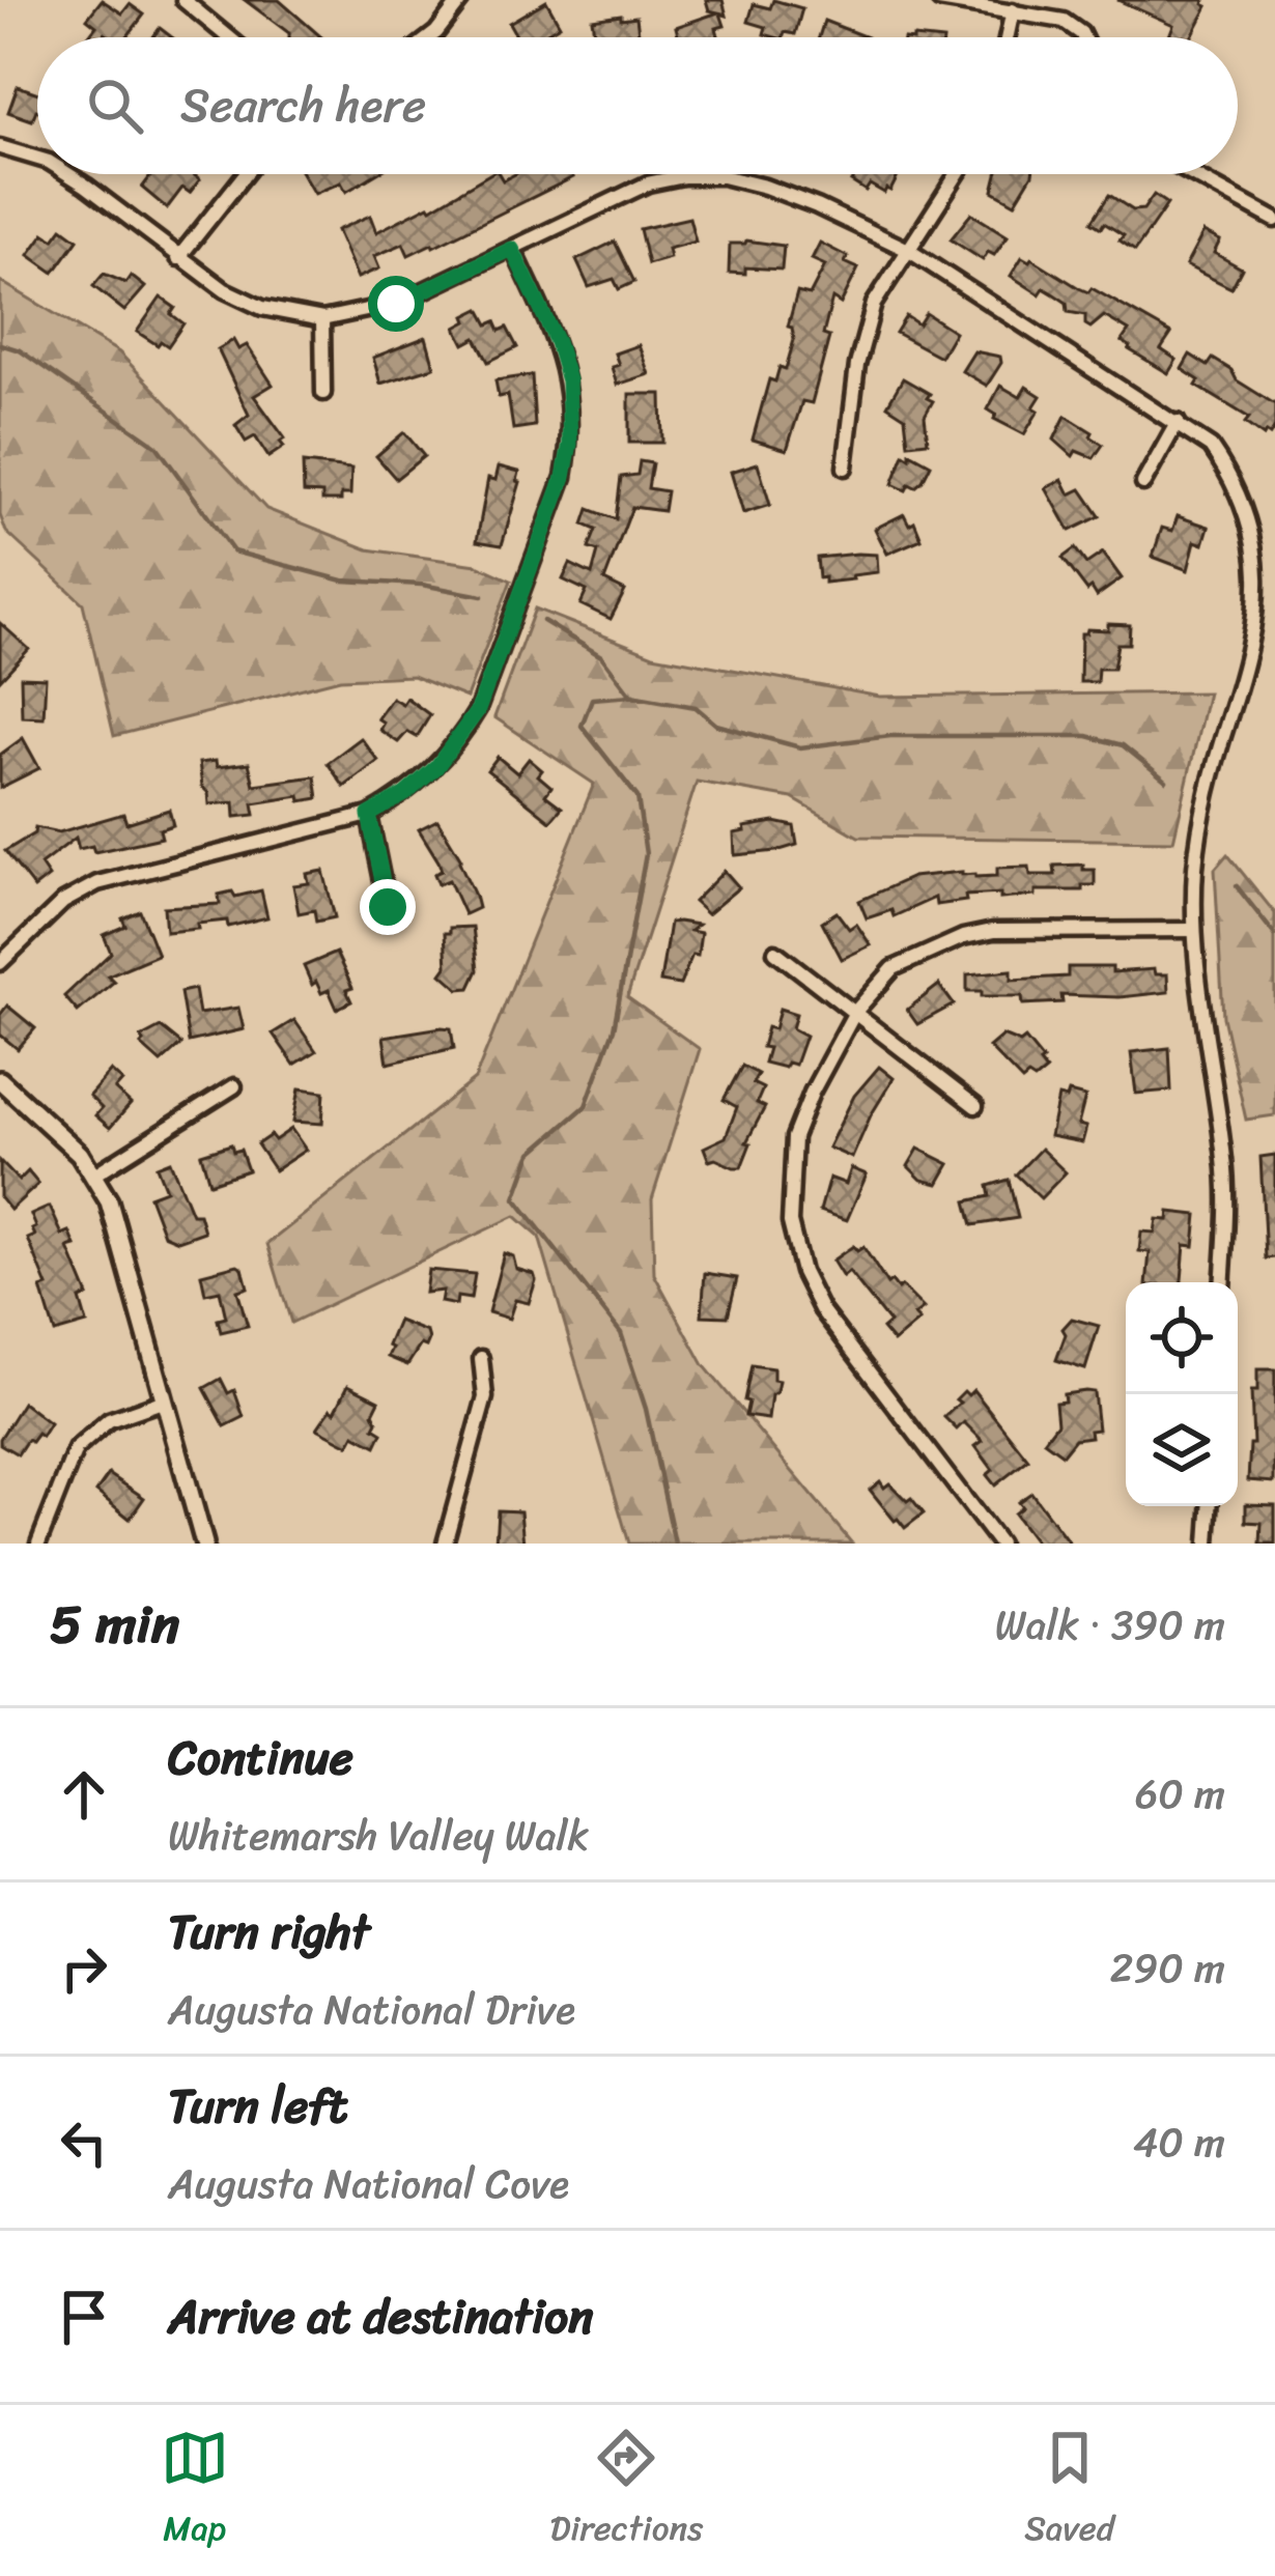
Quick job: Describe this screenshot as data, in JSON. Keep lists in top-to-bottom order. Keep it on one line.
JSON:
{"page":{"search":"Search here","heading":["5 min","Walk · 390 m"],"list":[["Continue","Whitemarsh Valley Walk","60 m"],["Turn right","Augusta National Drive","290 m"],["Turn left","Augusta National Cove","40 m"],"Arrive at destination"],"nav":["Map","Directions","Saved"]}}
